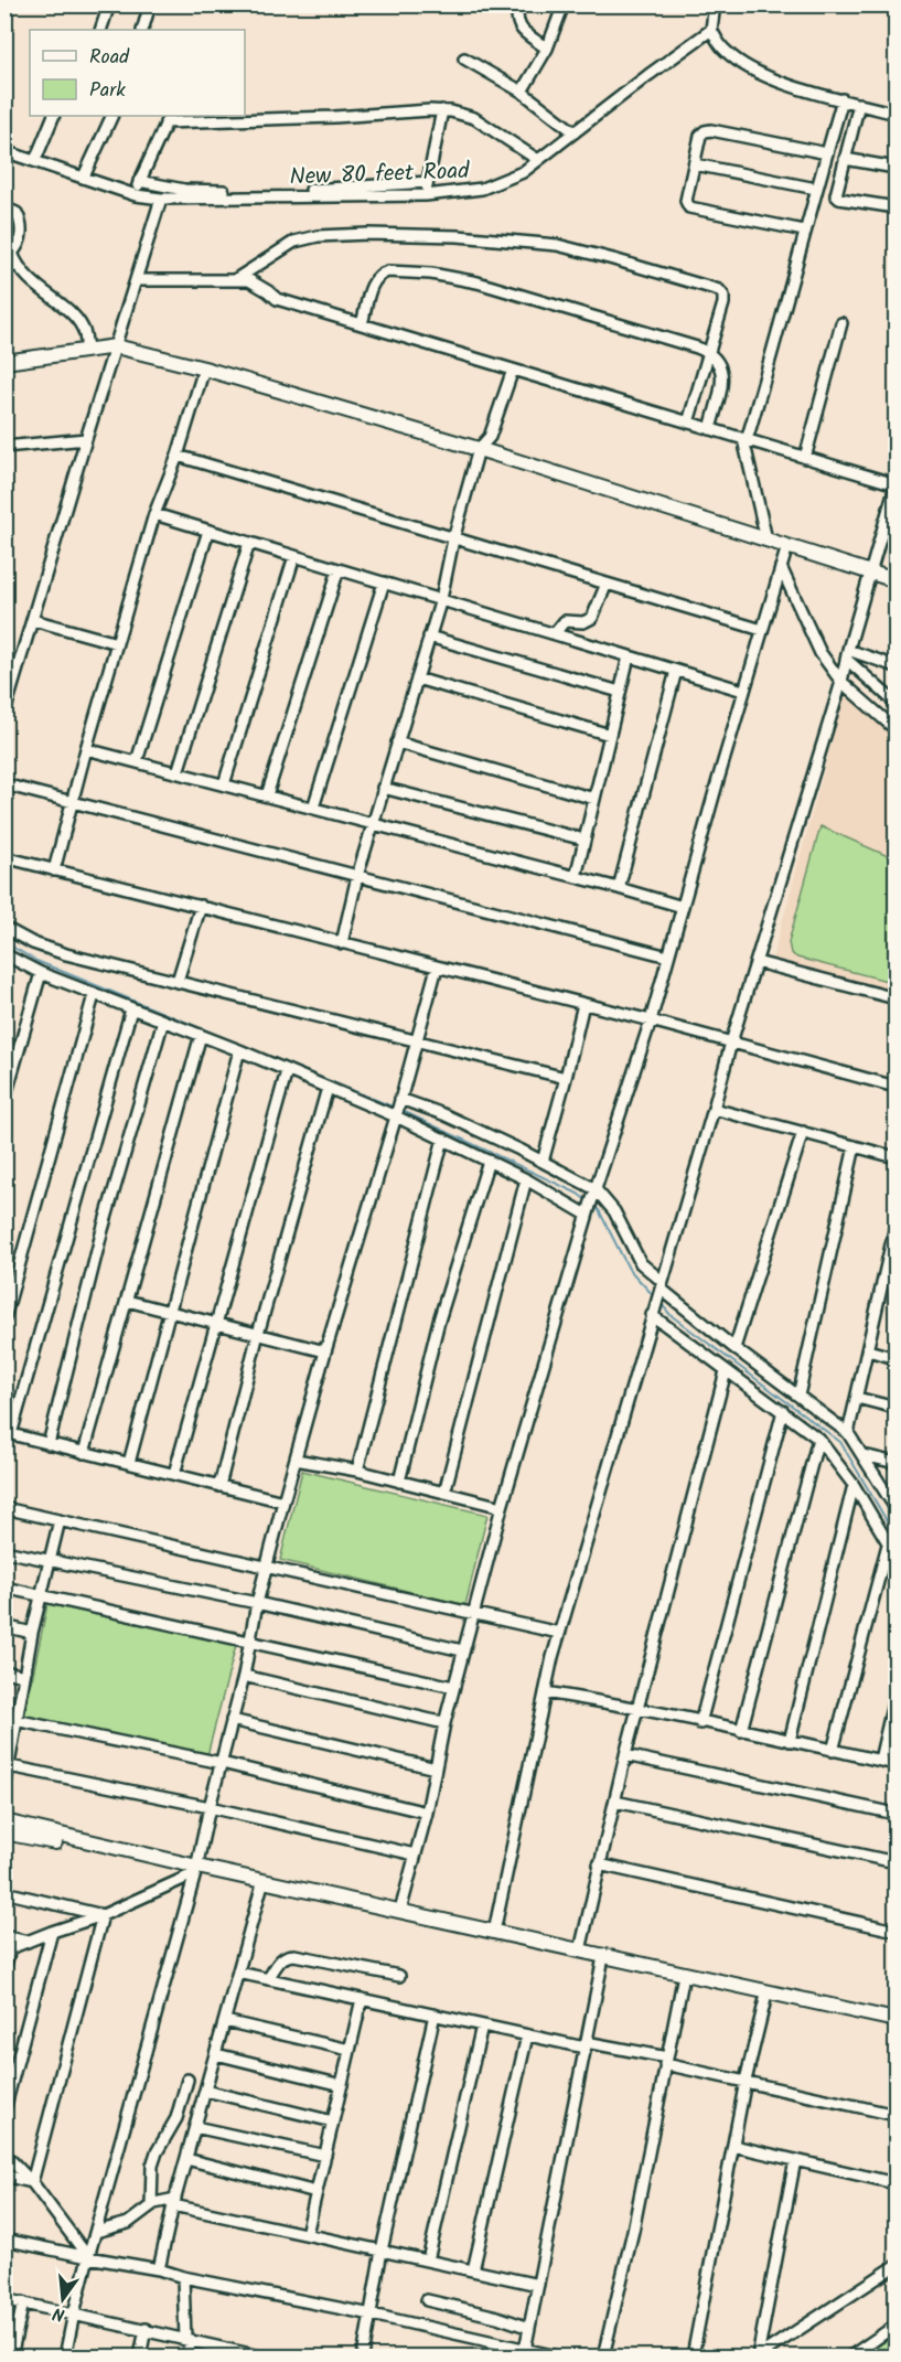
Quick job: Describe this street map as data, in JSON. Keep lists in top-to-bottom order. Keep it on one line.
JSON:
{"streets":{"street":["New 80 feet Road"]},"legend":["Road","Park"],"north":"bottom"}
